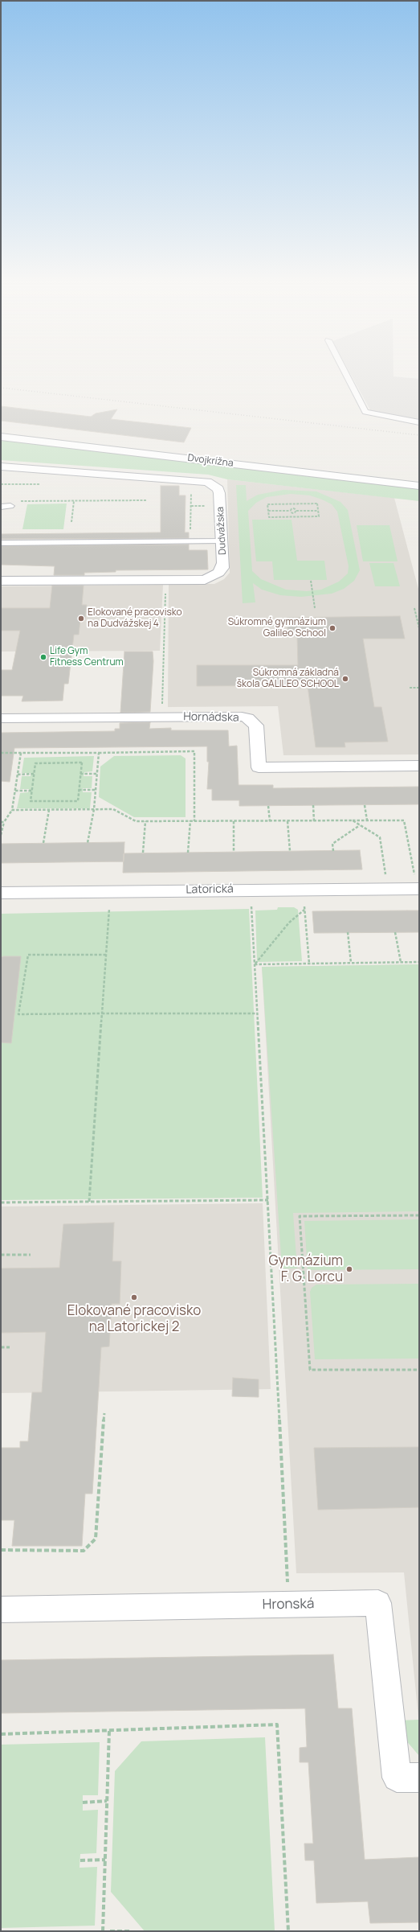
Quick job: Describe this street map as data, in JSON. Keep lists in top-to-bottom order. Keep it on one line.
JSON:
{"streets":{"street":["Dvojkrížna","Dudvážska","Hornádska","Latorická","Hronská"]},"places":["Elokované pracovisko na Dudvážskej 4","Súkromné gymnázium Galileo School","Life Gym Fitness Centrum","Súkromná základná škola GALILEO SCHOOL","Gymnázium F. G. Lorcu","Elokované pracovisko na Latorickej 2"]}
